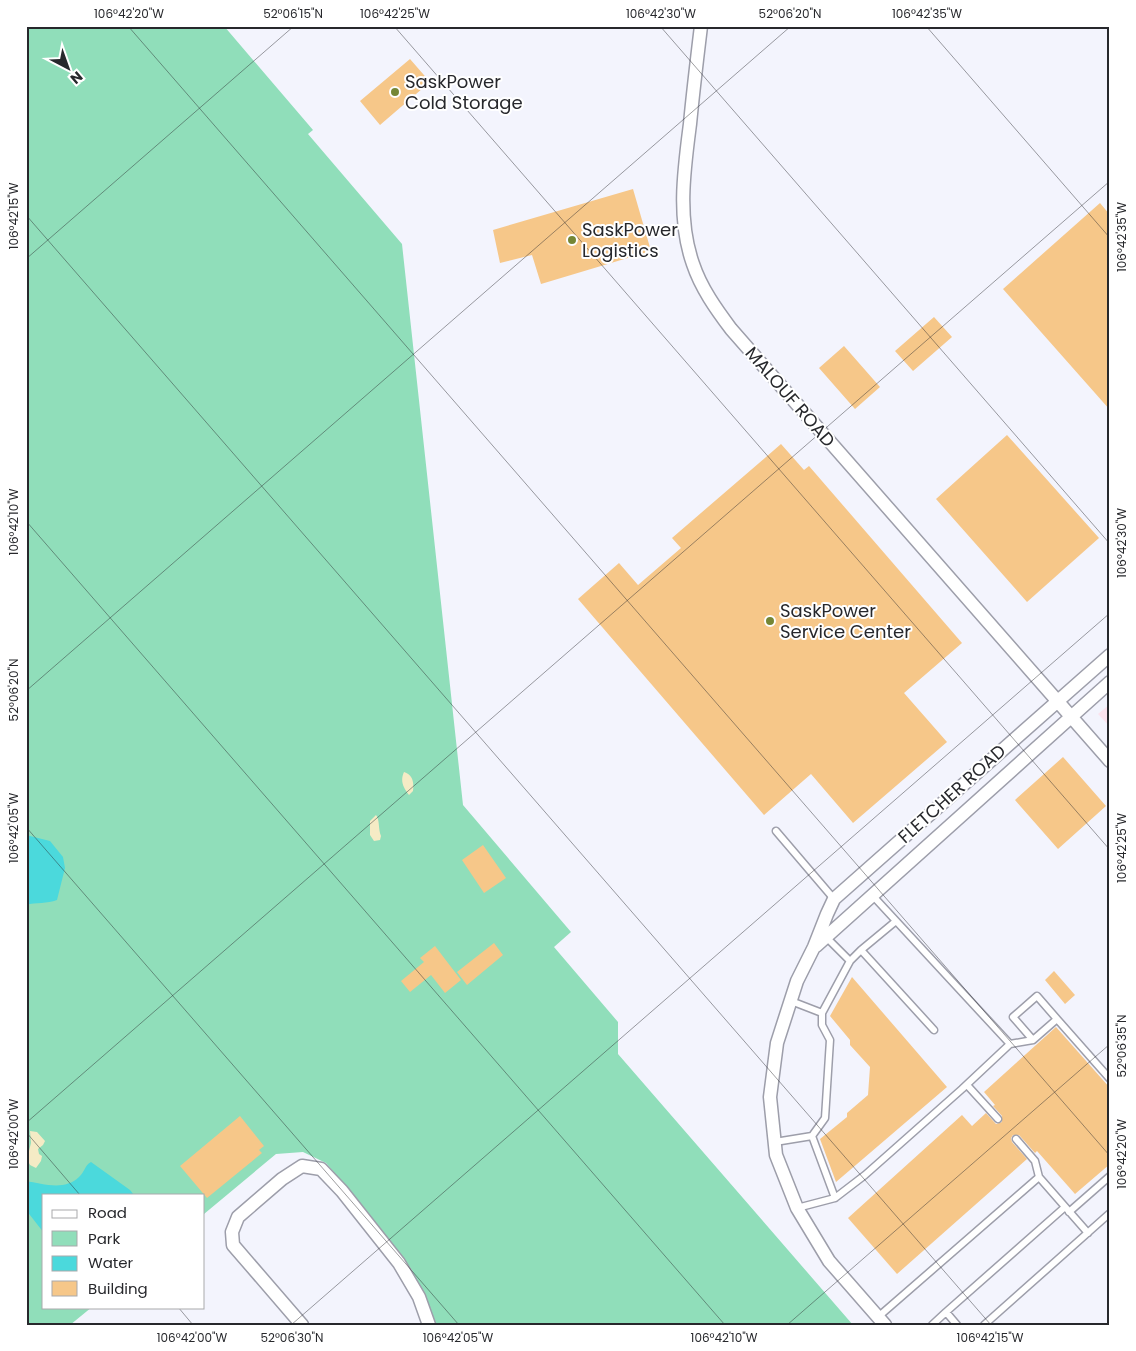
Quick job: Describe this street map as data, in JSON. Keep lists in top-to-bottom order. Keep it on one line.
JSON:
{"streets":{"street":["MALOUF ROAD","FLETCHER ROAD"]},"crossings":[["MALOUF ROAD","FLETCHER ROAD"]],"places":["SaskPower Cold Storage","SaskPower Logistics","SaskPower Service Center"],"legend":["Road","Park","Water","Building"],"north":"bottom right","coordinates":["106°42'20\"W","52°06'15\"N","106°42'25\"W","106°42'30\"W","52°06'20\"N","106°42'35\"W","106°42'15\"W","106°42'10\"W","106°42'05\"W","52°06'35\"N","106°42'00\"W","52°06'30\"N"]}
